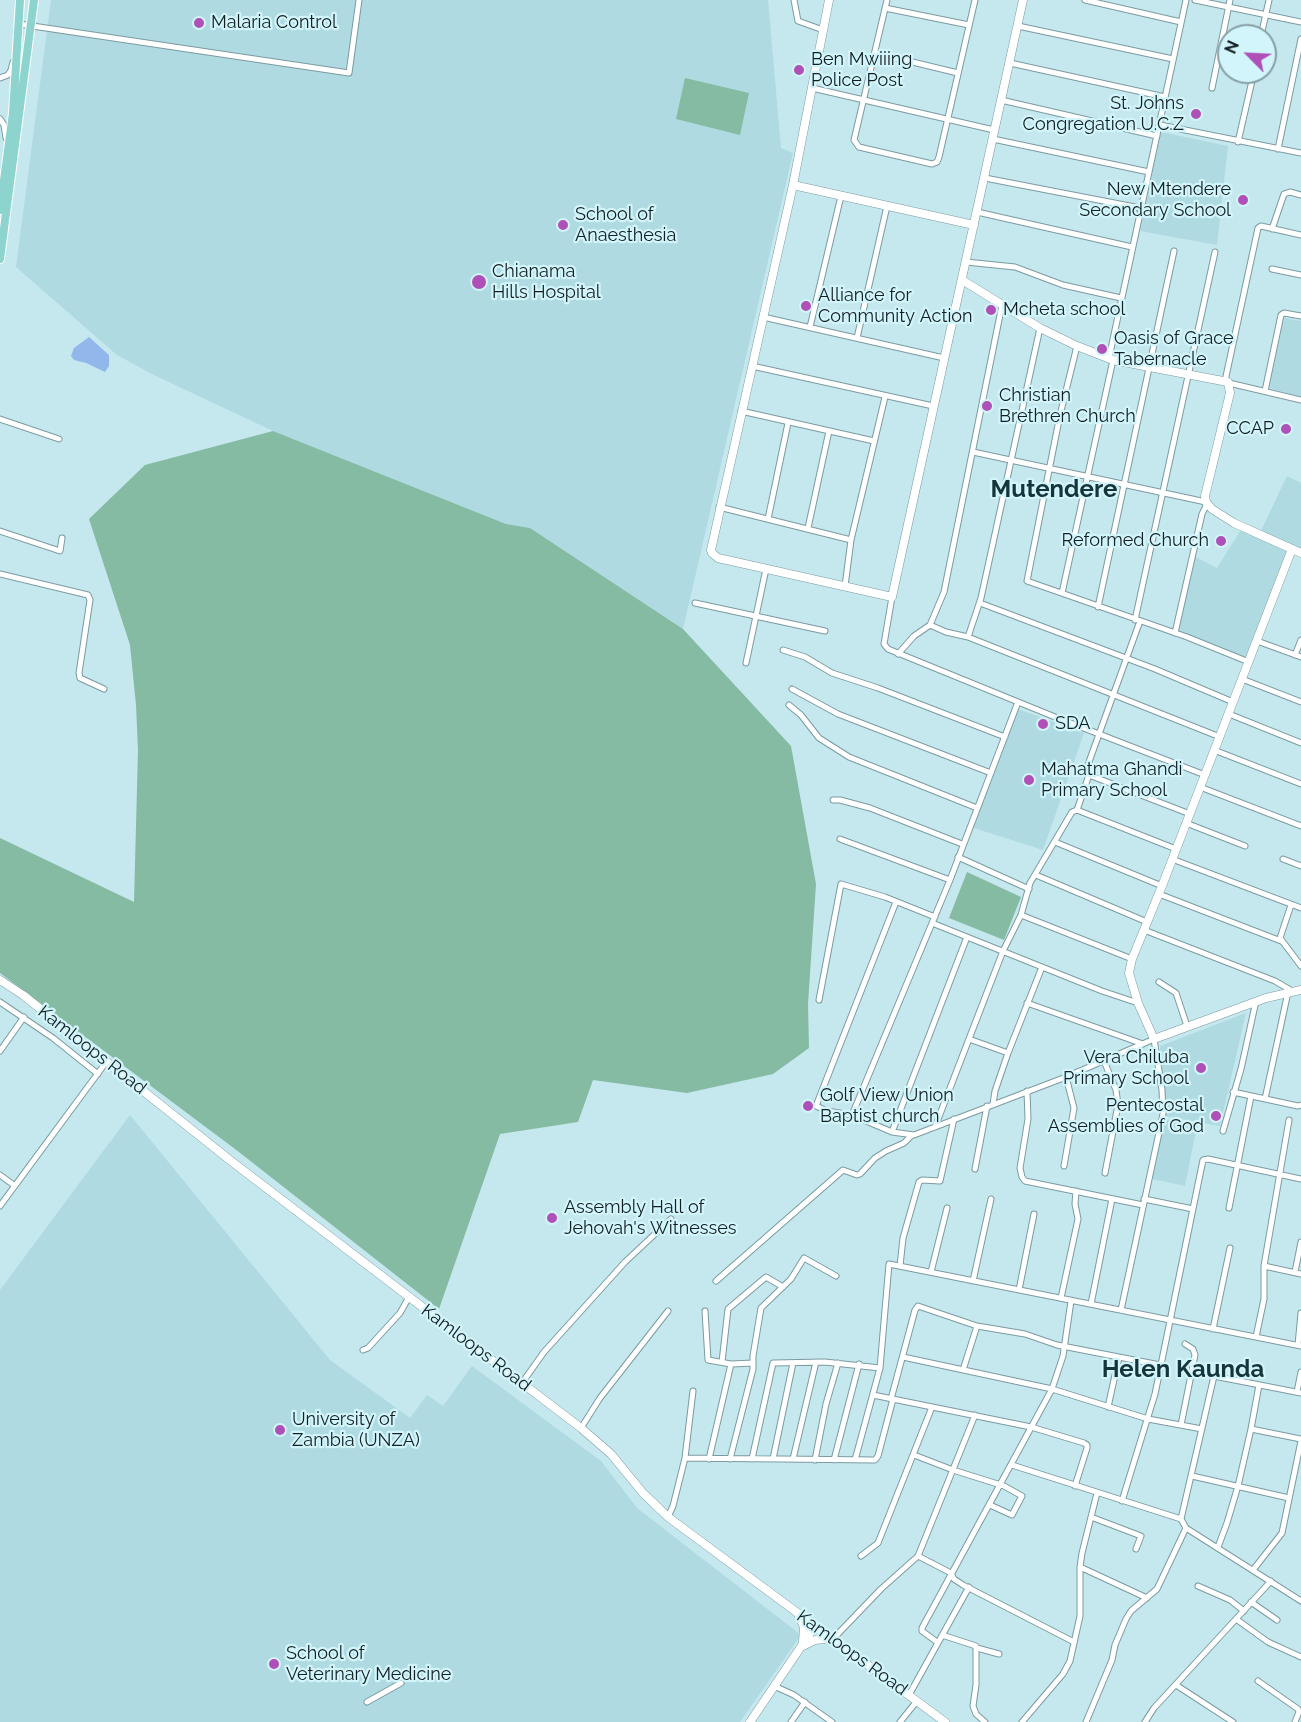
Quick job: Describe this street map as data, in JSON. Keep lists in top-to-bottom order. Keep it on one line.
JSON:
{"streets":{"main road":["Kamloops Road"]},"districts":["Mutendere","Helen Kaunda"],"places":["Malaria Control","Ben Mwiiing Police Post","St. Johns Congregation U.C.Z","New Mtendere Secondary School","School of Anaesthesia","Chianama Hills Hospital","Alliance for Community Action","Mcheta school","Oasis of Grace Tabernacle","Christian Brethren Church","CCAP","Reformed Church","SDA","Mahatma Ghandi Primary School","Vera Chiluba Primary School","Golf View Union Baptist church","Pentecostal Assemblies of God","Assembly Hall of Jehovah's Witnesses","University of Zambia (UNZA)","School of Veterinary Medicine"],"north":"top left"}
